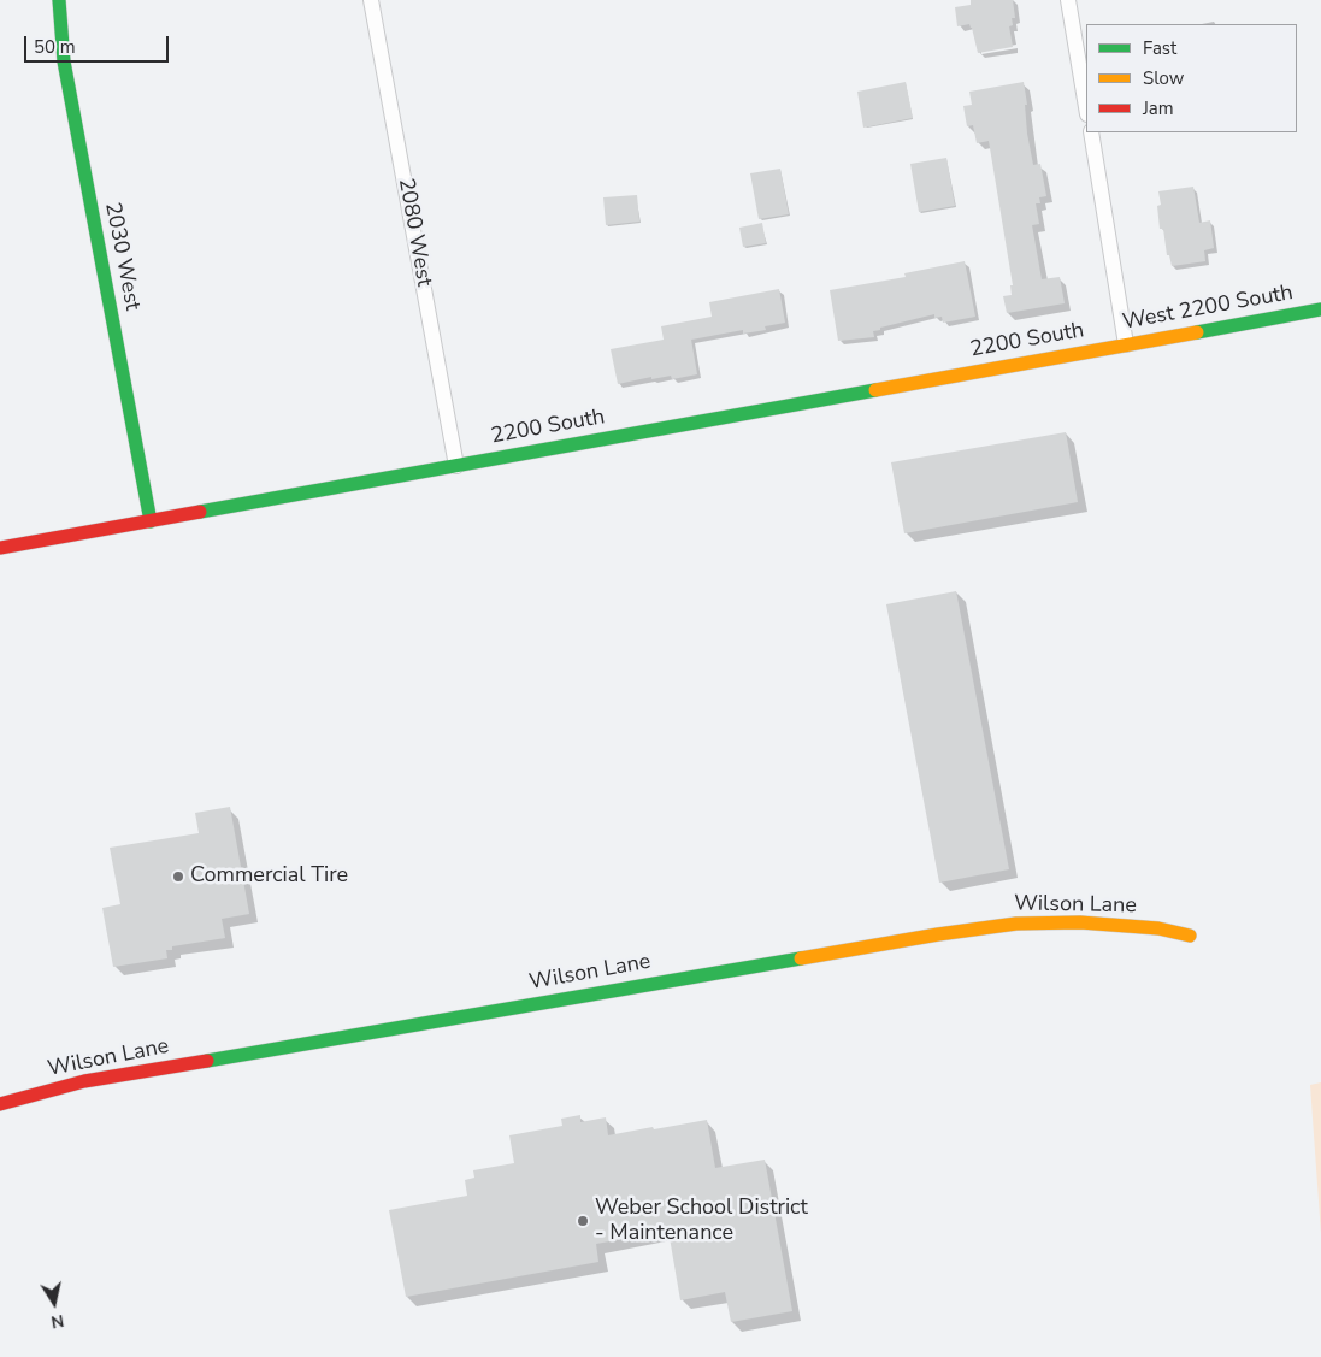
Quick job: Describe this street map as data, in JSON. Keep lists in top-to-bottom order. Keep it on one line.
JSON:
{"streets":{"street":["2080 West","2030 West","West 2200 South","2200 South","Wilson Lane"]},"crossings":[["2080 West","2200 South"],["2030 West","2200 South"],["West 2200 South","2200 South"]],"places":["Commercial Tire","Weber School District - Maintenance"],"legend":["Fast","Slow","Jam"],"scale_bar":"50 m","north":"bottom"}
